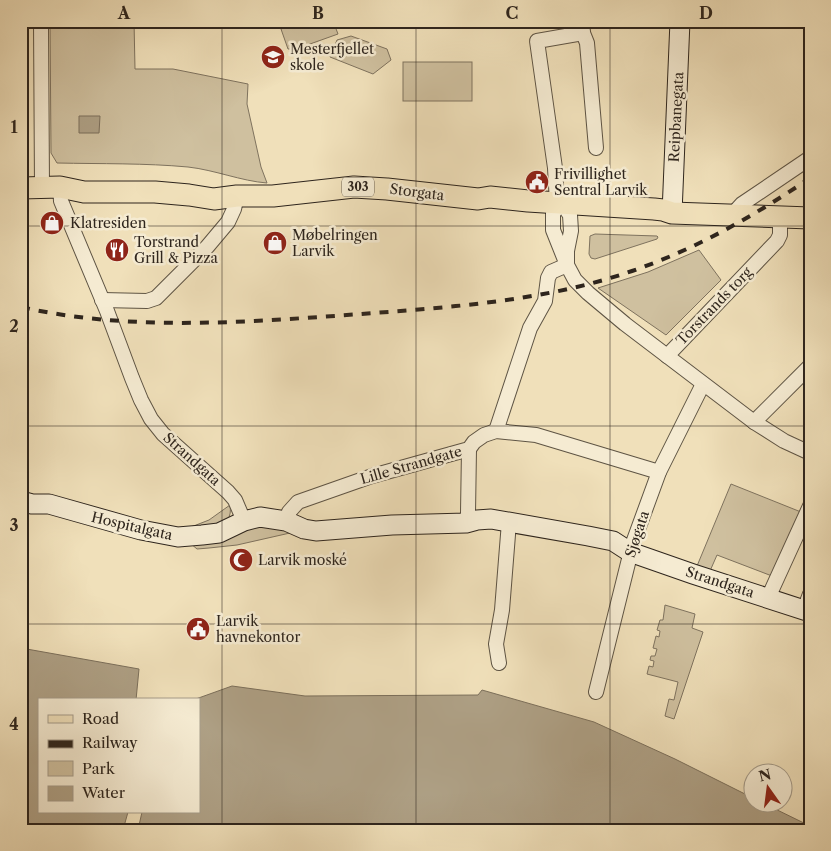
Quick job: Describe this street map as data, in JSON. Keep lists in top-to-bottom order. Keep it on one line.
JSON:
{"streets":{"main road":["Reipbanegata","303","Storgata","Strandgata","Hospitalgata"],"street":["Torstrands torg","Lille Strandgate","Sjøgata"]},"crossings":[["Reipbanegata","Storgata"],["Storgata","Torstrands torg"],["Storgata","Strandgata"],["Strandgata","Lille Strandgate"],["Strandgata","Hospitalgata"],["Strandgata","Sjøgata"]],"places":{"school or university":["Mesterfjellet skole"],"public building":["Frivillighet Sentral Larvik","Larvik havnekontor"],"shop":["Klatresiden","Møbelringen Larvik"],"restaurant":["Torstrand Grill & Pizza"],"mosque":["Larvik moské"]},"legend":["Road","Railway","Park","Water"],"north":"top","grid":{"columns":["A","B","C","D"],"rows":["1","2","3","4"]}}
